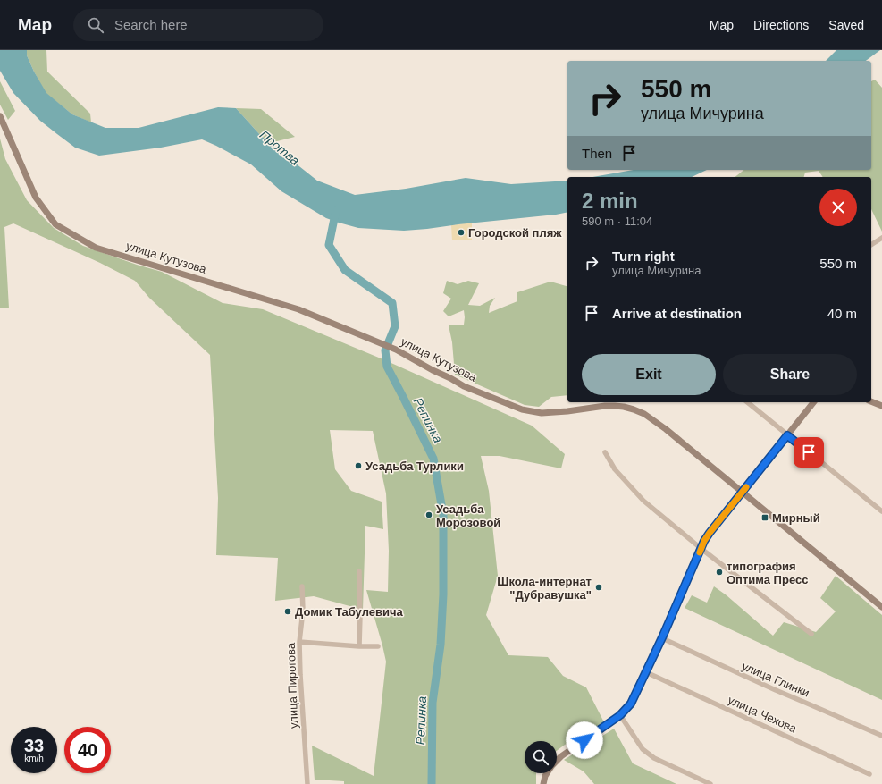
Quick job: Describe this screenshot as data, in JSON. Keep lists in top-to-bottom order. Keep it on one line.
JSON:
{"streets":{"main road":["улица Кутузова"],"street":["улица Глинки","улица Пирогова","улица Чехова"]},"water":["Протва","Репинка"],"places":{"other":["Городской пляж","Усадьба Турлики","Усадьба Морозовой","типография Оптима Пресс","Школа-интернат \"Дубравушка\"","Домик Табулевича"],"transit":["Мирный"]},"page":{"header":"Map","search":"Search here","nav":["Map","Directions","Saved"],"turn":["550 m","улица Мичурина"],"then":"Then","heading":["2 min","590 m · 11:04"],"list":[{"name":"Turn right","note":"улица Мичурина","value":"550 m"},{"name":"Arrive at destination","value":"40 m"}],"buttons":["Exit","Share"],"speed":"33 km/h","limit":"40"}}
